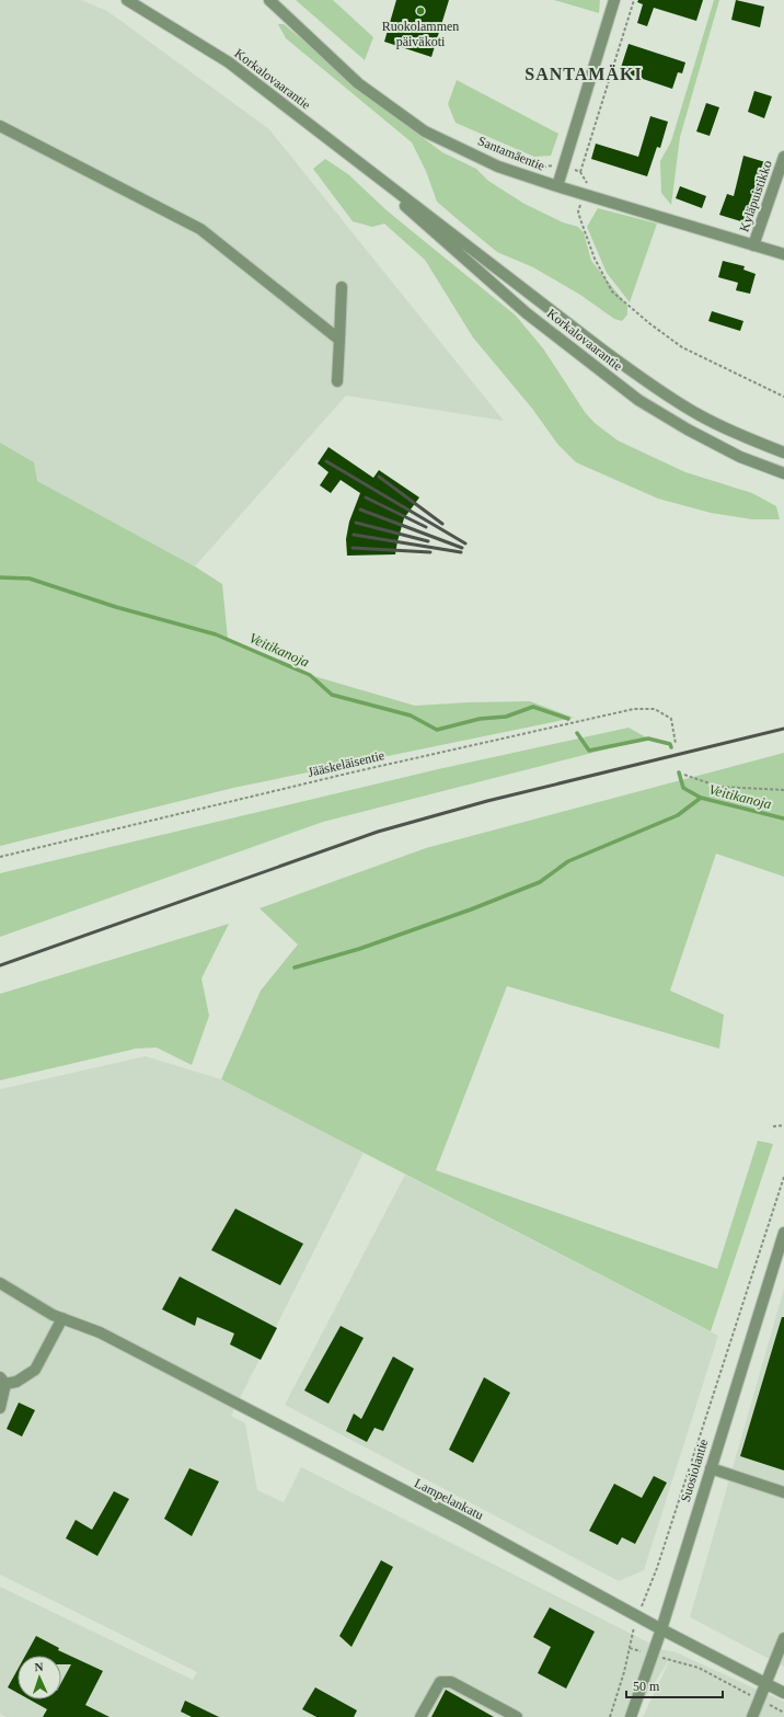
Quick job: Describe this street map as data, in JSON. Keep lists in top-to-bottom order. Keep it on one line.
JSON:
{"streets":{"street":["Korkalovaarantie","Santamäentie","Kyläpuistikko","Suosiolantie","Lampelankatu"],"path":["Jääskeläisentie"]},"crossings":[["Santamäentie","Kyläpuistikko"],["Suosiolantie","Lampelankatu"]],"districts":["SANTAMÄKI"],"water":["Veitikanoja"],"places":["Ruokolammen päiväkoti"],"scale_bar":"50 m","north":"top"}
